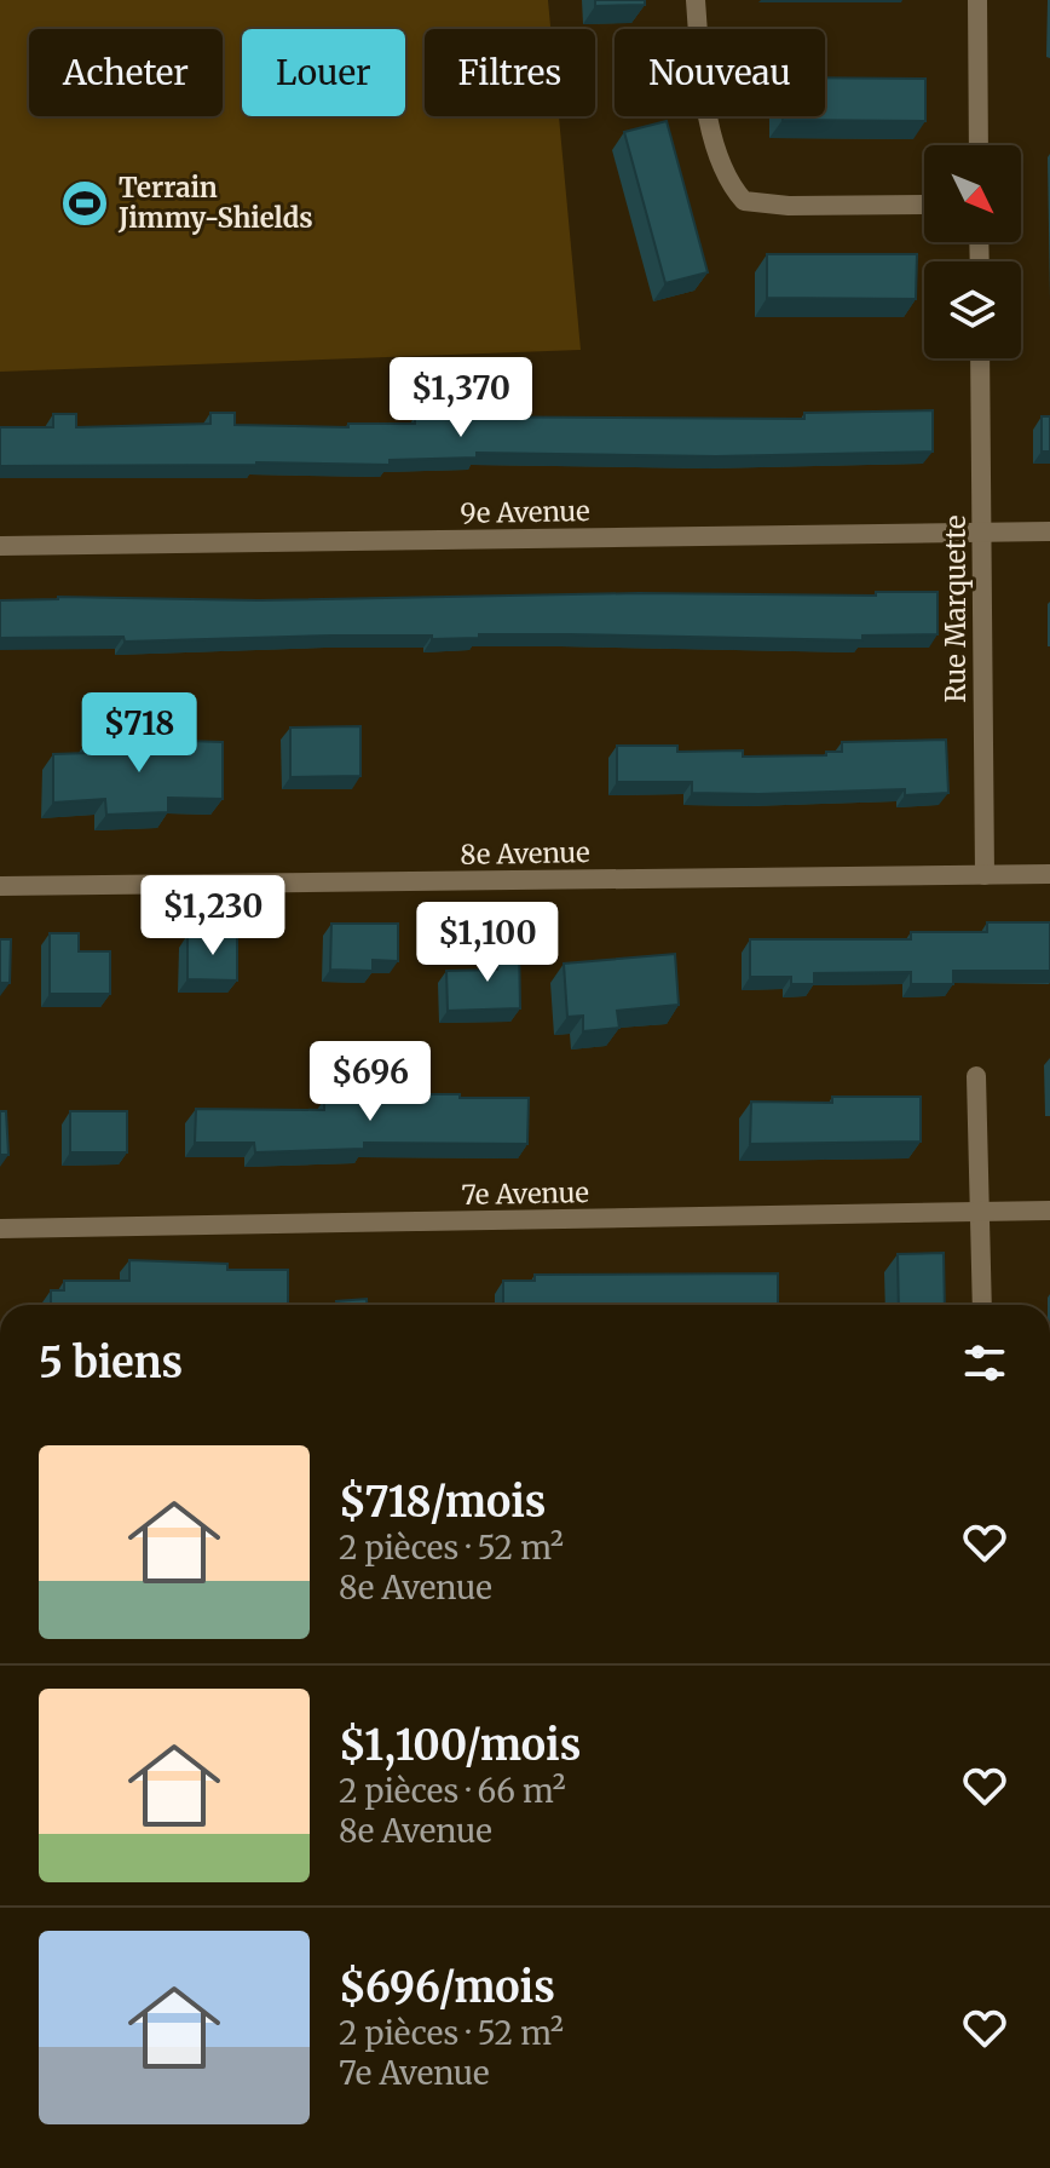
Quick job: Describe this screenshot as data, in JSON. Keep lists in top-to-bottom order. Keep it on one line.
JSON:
{"streets":{"street":["9e Avenue","Rue Marquette","8e Avenue","7e Avenue"]},"crossings":[["9e Avenue","Rue Marquette"],["Rue Marquette","8e Avenue"]],"places":{"sports":["Terrain Jimmy-Shields"]},"north":"bottom right","page":{"chip":["Acheter","Louer","Filtres","Nouveau"],"price":["$1,370","$718","$1,230","$1,100","$696"],"heading":"5 biens","list":[{"name":"$718/mois","note":"2 pièces · 52 m² · 8e Avenue"},{"name":"$1,100/mois","note":"2 pièces · 66 m² · 8e Avenue"},{"name":"$696/mois","note":"2 pièces · 52 m² · 7e Avenue"}]}}
